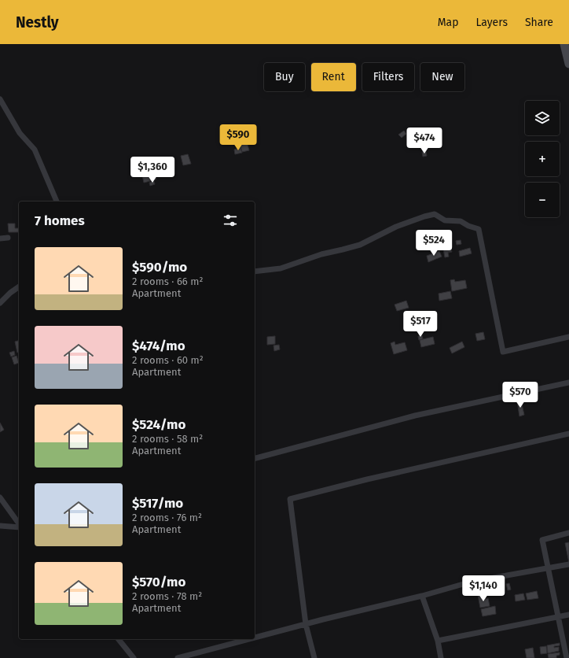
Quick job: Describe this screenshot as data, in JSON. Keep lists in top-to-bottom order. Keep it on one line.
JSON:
{"page":{"header":"Nestly","nav":["Map","Layers","Share"],"chip":["Buy","Rent","Filters","New"],"map_buttons":["+","−"],"price":["$590","$474","$1,360","$524","$517","$570","$1,140"],"heading":"7 homes","list":[{"name":"$590/mo","note":"2 rooms · 66 m² · Apartment"},{"name":"$474/mo","note":"2 rooms · 60 m² · Apartment"},{"name":"$524/mo","note":"2 rooms · 58 m² · Apartment"},{"name":"$517/mo","note":"2 rooms · 76 m² · Apartment"},{"name":"$570/mo","note":"2 rooms · 78 m² · Apartment"}]}}
